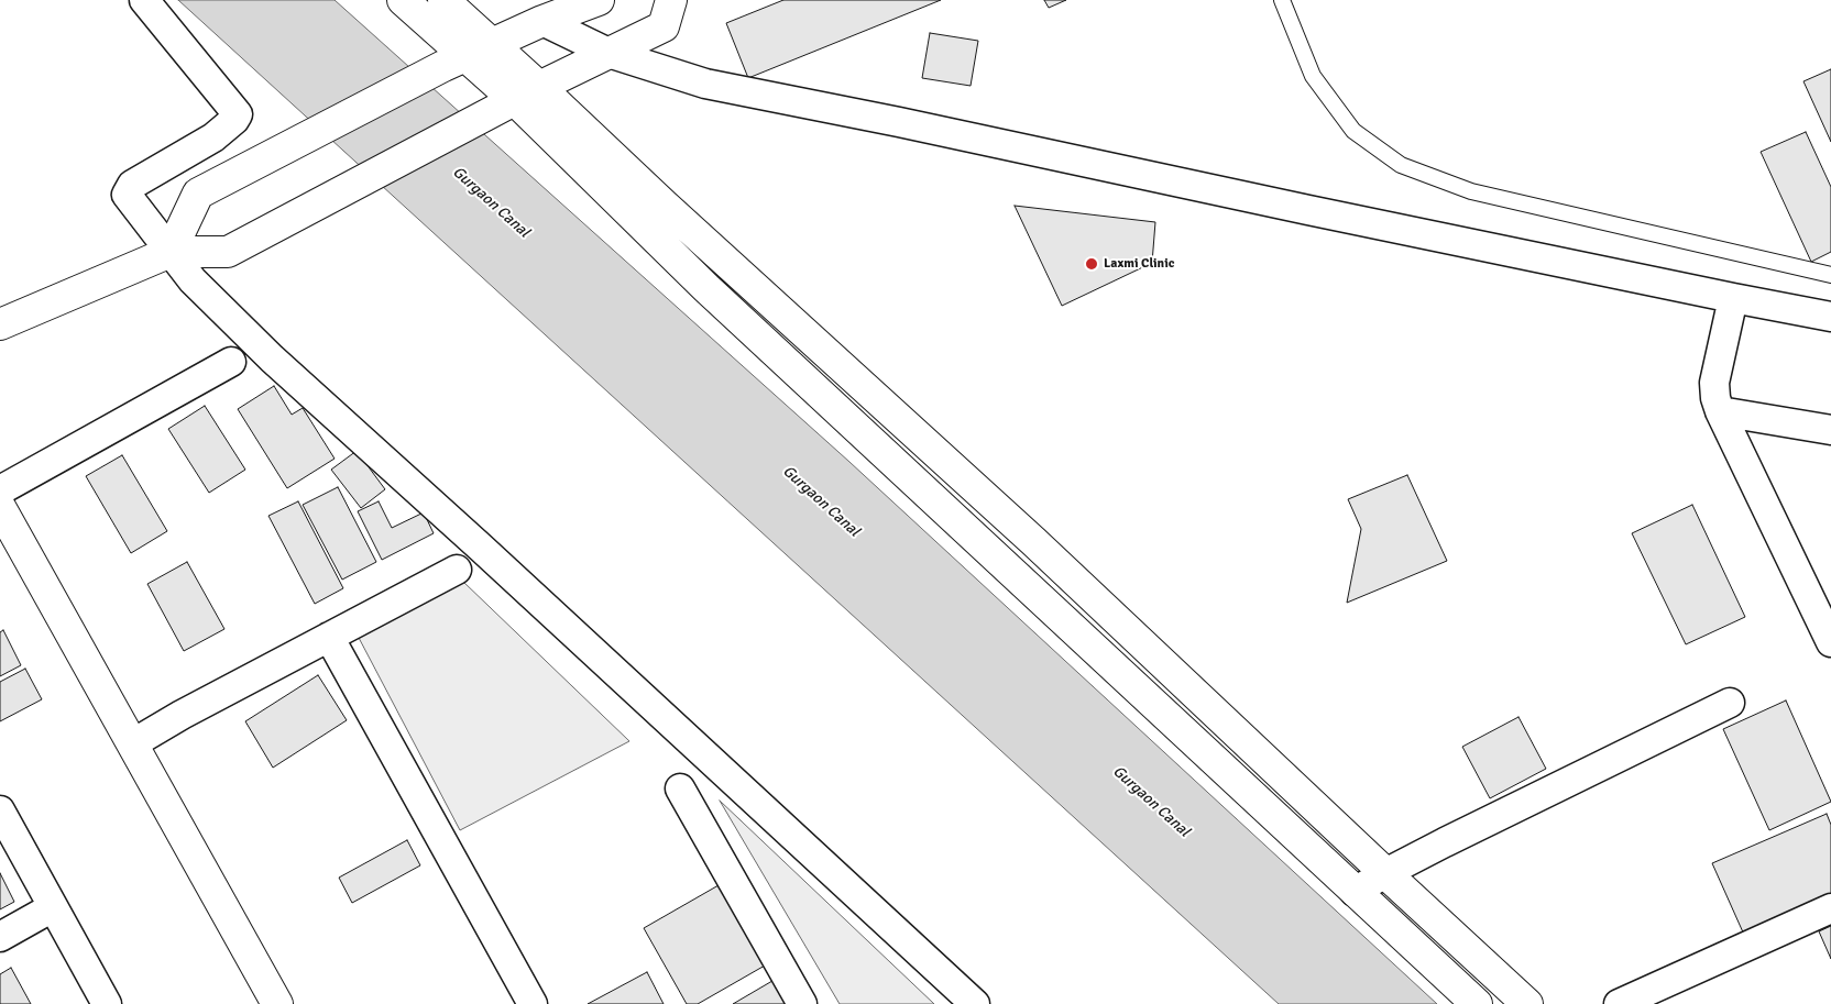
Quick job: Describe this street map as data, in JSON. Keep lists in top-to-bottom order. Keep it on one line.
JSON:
{"water":["Gurgaon Canal"],"places":["Laxmi Clinic"]}
